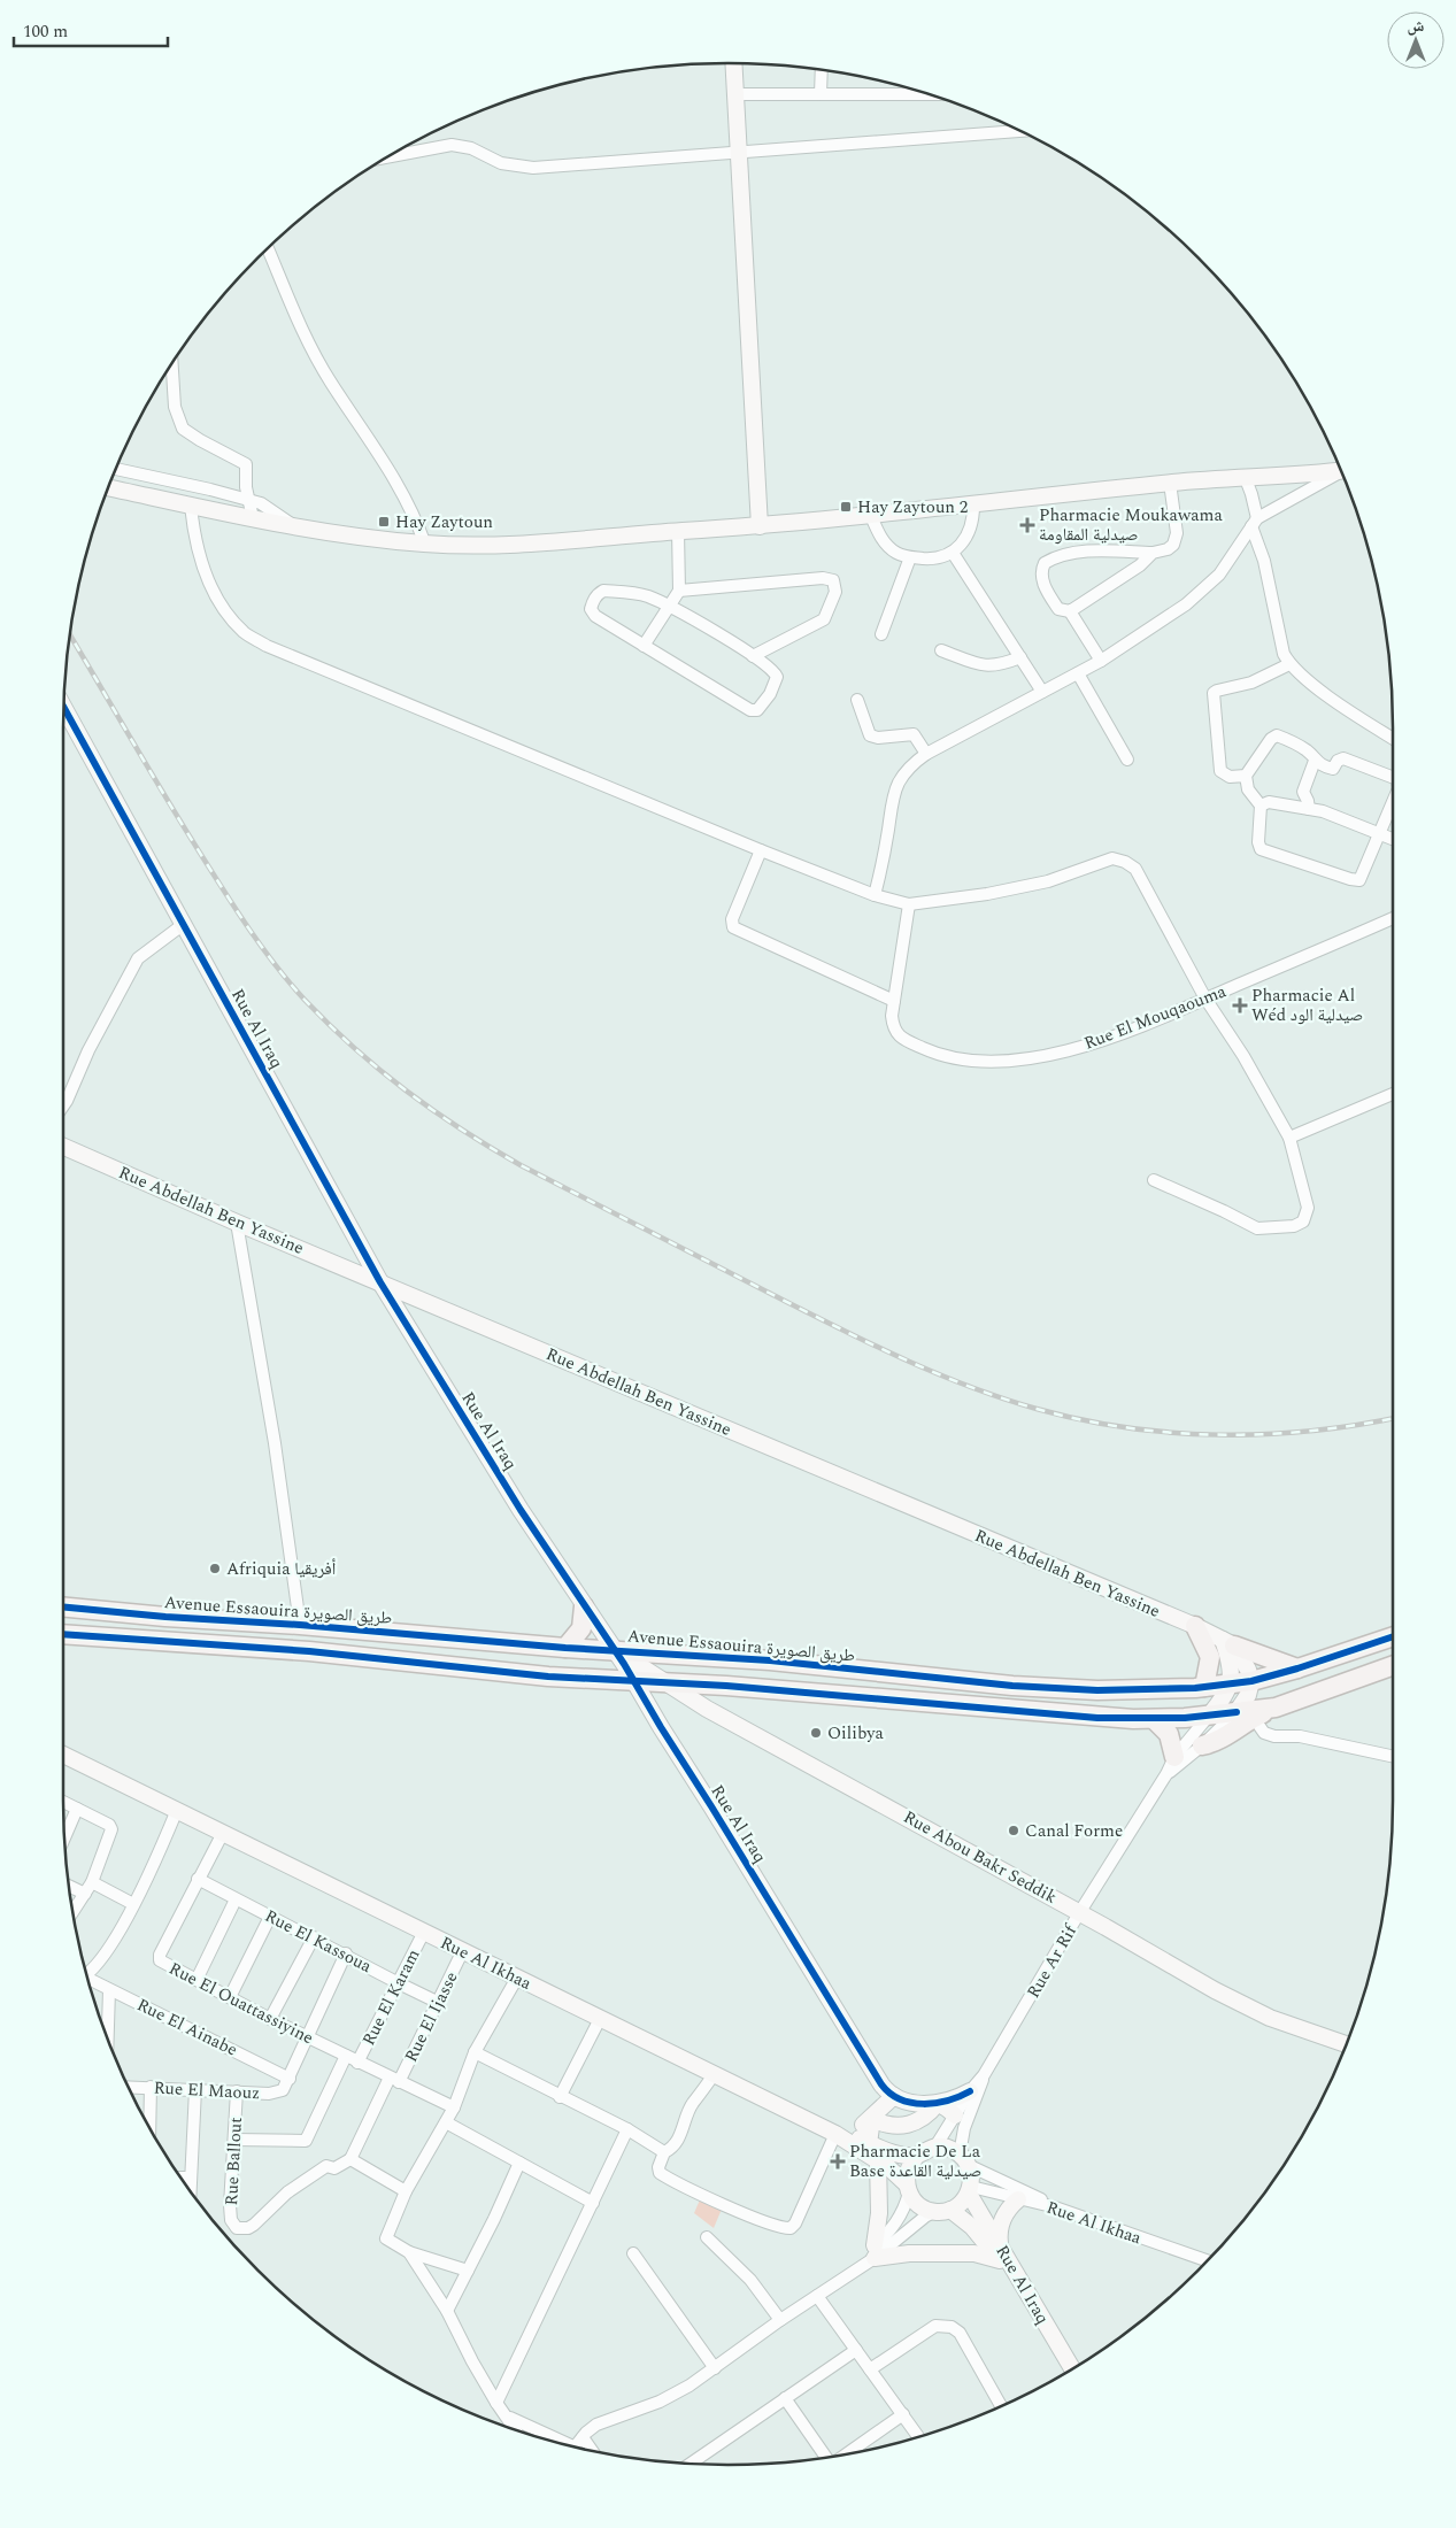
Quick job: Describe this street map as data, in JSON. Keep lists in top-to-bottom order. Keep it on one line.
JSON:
{"streets":{"main road":["Avenue Essaouira طريق الصويرة"],"street":["Rue El Mouqaouma","Rue Al Iraq","Rue Abdellah Ben Yassine","Rue Abou Bakr Seddik","Rue El Kassoua","Rue Ar Rif","Rue Al Ikhaa","Rue El Karam","Rue El Ouattassiyine","Rue El Ijasse","Rue El Ainabe","Rue El Maouz","Rue Ballout"]},"crossings":[["Rue Al Iraq","Rue Abdellah Ben Yassine"],["Rue Al Iraq","Avenue Essaouira طريق الصويرة"],["Rue Al Iraq","Rue Abou Bakr Seddik"],["Rue Al Iraq","Rue Ar Rif"],["Rue Al Iraq","Rue Al Ikhaa"],["Avenue Essaouira طريق الصويرة","Rue Abou Bakr Seddik"],["Avenue Essaouira طريق الصويرة","Rue Ar Rif"],["Rue Abou Bakr Seddik","Rue Ar Rif"],["Rue El Kassoua","Rue El Karam"],["Rue El Kassoua","Rue El Ouattassiyine"],["Rue El Kassoua","Rue El Ijasse"],["Rue El Kassoua","Rue El Maouz"],["Rue Ar Rif","Rue Al Ikhaa"],["Rue Al Ikhaa","Rue El Karam"],["Rue Al Ikhaa","Rue El Ouattassiyine"],["Rue Al Ikhaa","Rue El Ijasse"],["Rue El Karam","Rue El Ouattassiyine"],["Rue El Ouattassiyine","Rue El Ijasse"],["Rue El Ouattassiyine","Rue El Maouz"],["Rue El Ijasse","Rue Ballout"],["Rue El Ainabe","Rue El Maouz"],["Rue El Maouz","Rue Ballout"]],"places":{"transit":["Hay Zaytoun 2","Hay Zaytoun"],"health":["Pharmacie Moukawama صيدلية المقاومة","Pharmacie Al Wéd صيدلية الود","Pharmacie De La Base صيدلية القاعدة"],"other":["Afriquia أفريقيا","Oilibya","Canal Forme"]},"scale_bar":"100 m","north":"top"}
